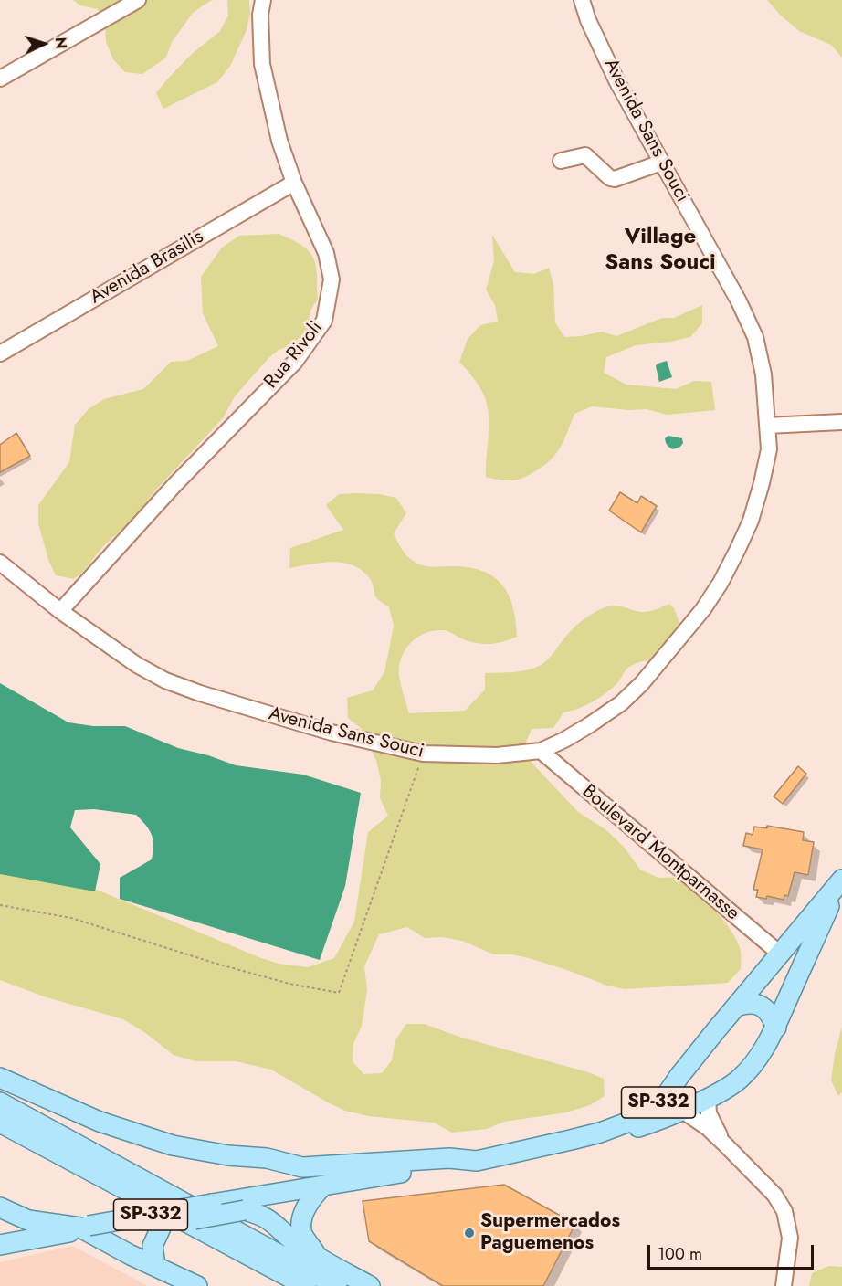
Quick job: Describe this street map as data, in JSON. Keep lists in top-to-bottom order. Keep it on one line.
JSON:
{"streets":{"main road":["SP-332"],"street":["Avenida Sans Souci","Avenida Brasilis","Rua Rivoli","Boulevard Montparnasse"]},"crossings":[["Avenida Sans Souci","Rua Rivoli"],["Avenida Sans Souci","Boulevard Montparnasse"],["Avenida Brasilis","Rua Rivoli"],["Boulevard Montparnasse","SP-332"]],"districts":["Village Sans Souci"],"places":["Supermercados Paguemenos"],"scale_bar":"100 m","north":"right"}
